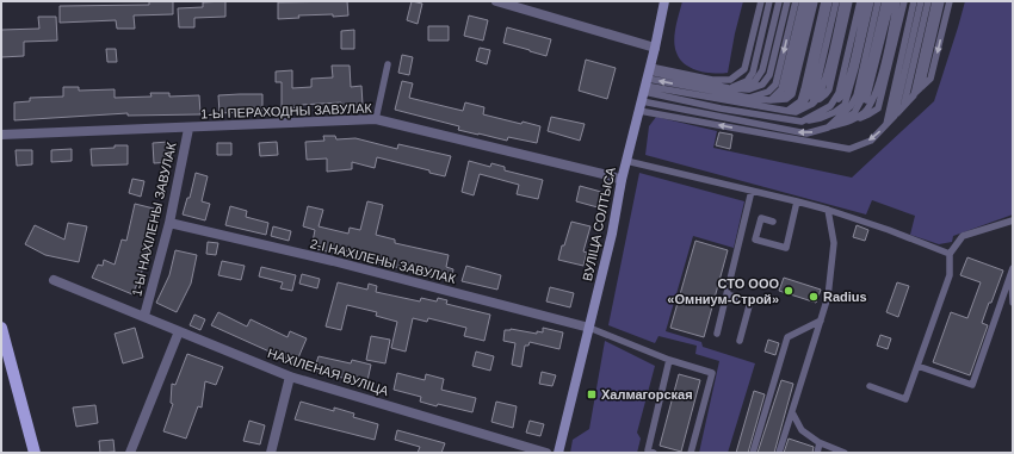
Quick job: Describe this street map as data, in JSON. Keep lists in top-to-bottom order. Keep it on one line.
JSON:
{"streets":{"main road":["ВУЛІЦА СОЛТЫСА"],"street":["1-Ы ПЕРАХОДНЫ ЗАВУЛАК","1-Ы НАХІЛЕНЫ ЗАВУЛАК","2-І НАХІЛЕНЫ ЗАВУЛАК","НАХІЛЕНАЯ ВУЛІЦА"]},"crossings":[["1-Ы ПЕРАХОДНЫ ЗАВУЛАК","1-Ы НАХІЛЕНЫ ЗАВУЛАК"],["1-Ы ПЕРАХОДНЫ ЗАВУЛАК","ВУЛІЦА СОЛТЫСА"],["1-Ы НАХІЛЕНЫ ЗАВУЛАК","2-І НАХІЛЕНЫ ЗАВУЛАК"],["1-Ы НАХІЛЕНЫ ЗАВУЛАК","НАХІЛЕНАЯ ВУЛІЦА"],["ВУЛІЦА СОЛТЫСА","2-І НАХІЛЕНЫ ЗАВУЛАК"]],"places":{"other":["СТО ООО «Омниум-Строй»","Radius"],"transit":["Халмагорская"]}}
